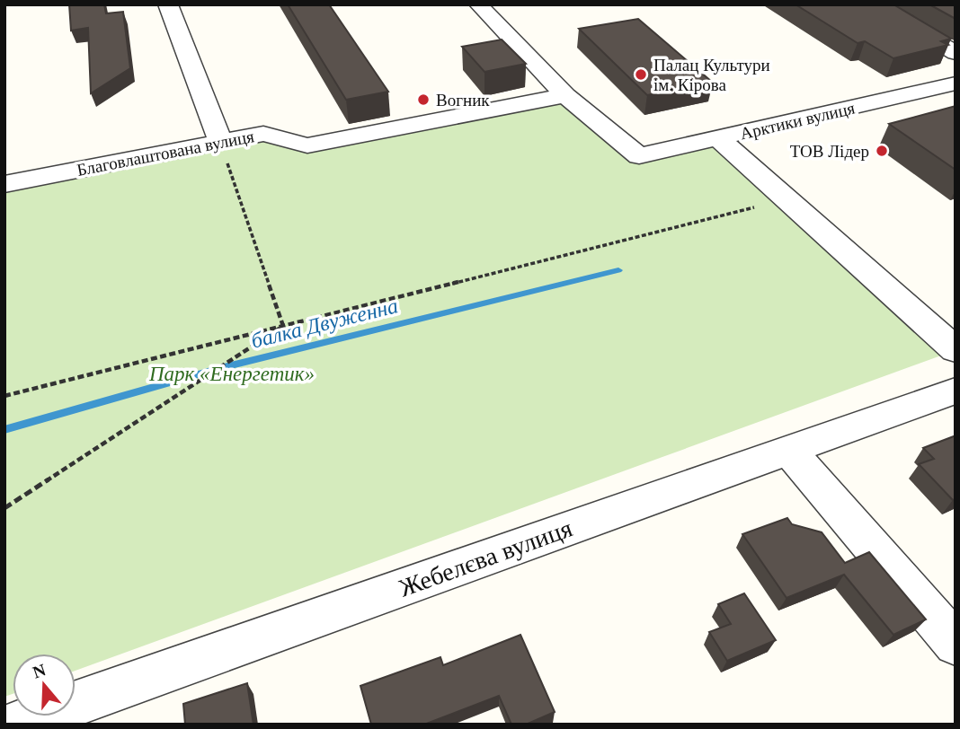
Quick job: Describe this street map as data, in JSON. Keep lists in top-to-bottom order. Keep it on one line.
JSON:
{"streets":{"street":["Арктики вулиця","Благовлаштована вулиця","Жебелєва вулиця"]},"crossings":[["Арктики вулиця","Благовлаштована вулиця"]],"water":["балка Двуженна"],"parks":["Парк «Енергетик»"],"places":["Палац Культури ім. Кірова","Вогник","ТОВ Лідер"],"north":"top"}
